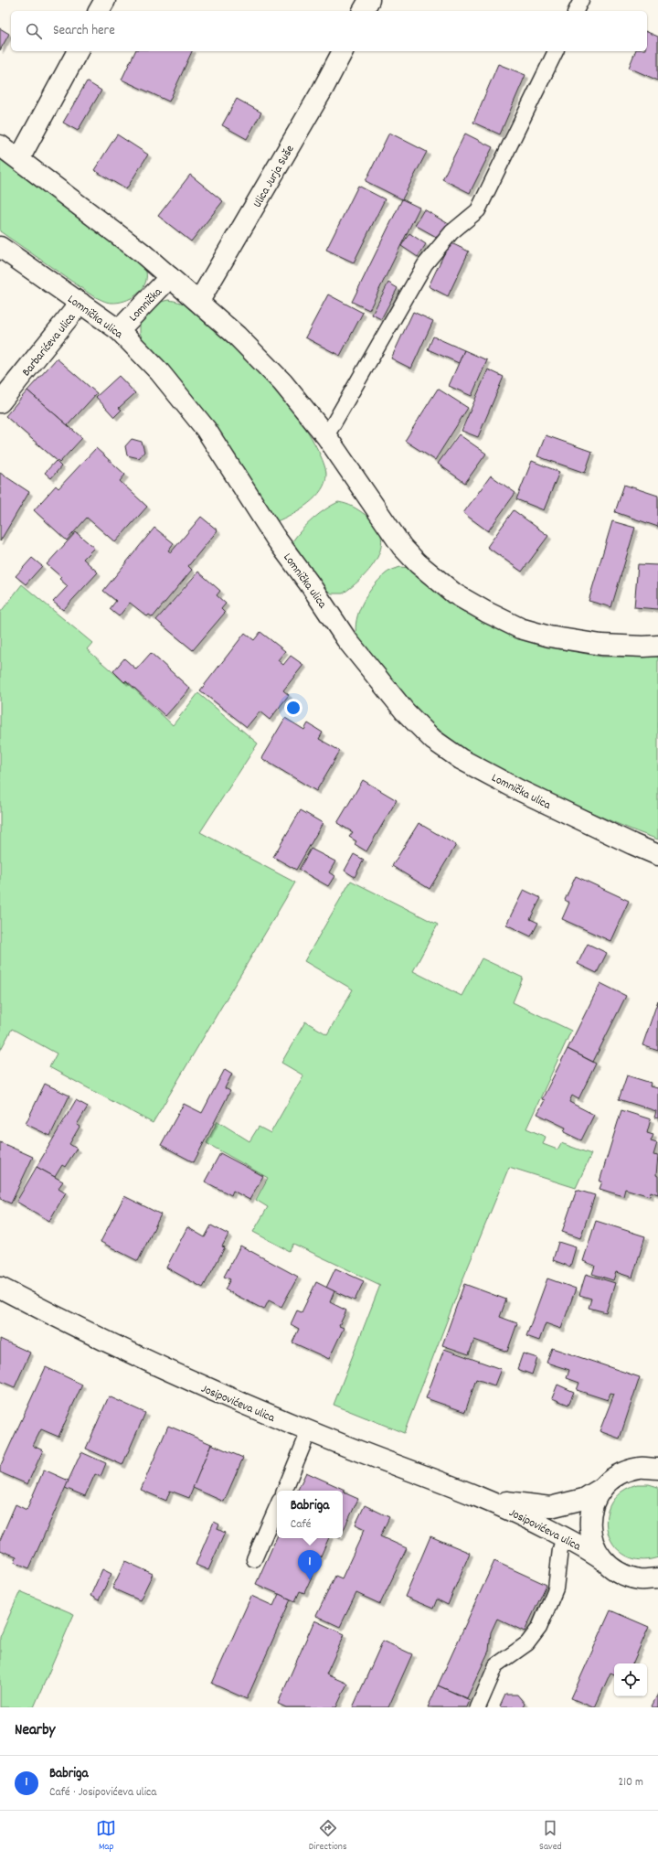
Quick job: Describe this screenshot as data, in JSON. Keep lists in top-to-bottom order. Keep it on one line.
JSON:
{"streets":{"street":["Ulica Jurja Suše","Lomnička","Lomnička ulica","Barbarićeva ulica","Josipovićeva ulica"]},"crossings":[["Lomnička","Lomnička ulica"],["Lomnička ulica","Barbarićeva ulica"]],"page":{"search":"Search here","popup":["Babriga","Café"],"pins":"1","heading":"Nearby","list":[{"mark":"1","name":"Babriga","note":"Café · Josipovićeva ulica","value":"210 m"}],"nav":["Map","Directions","Saved"]}}
